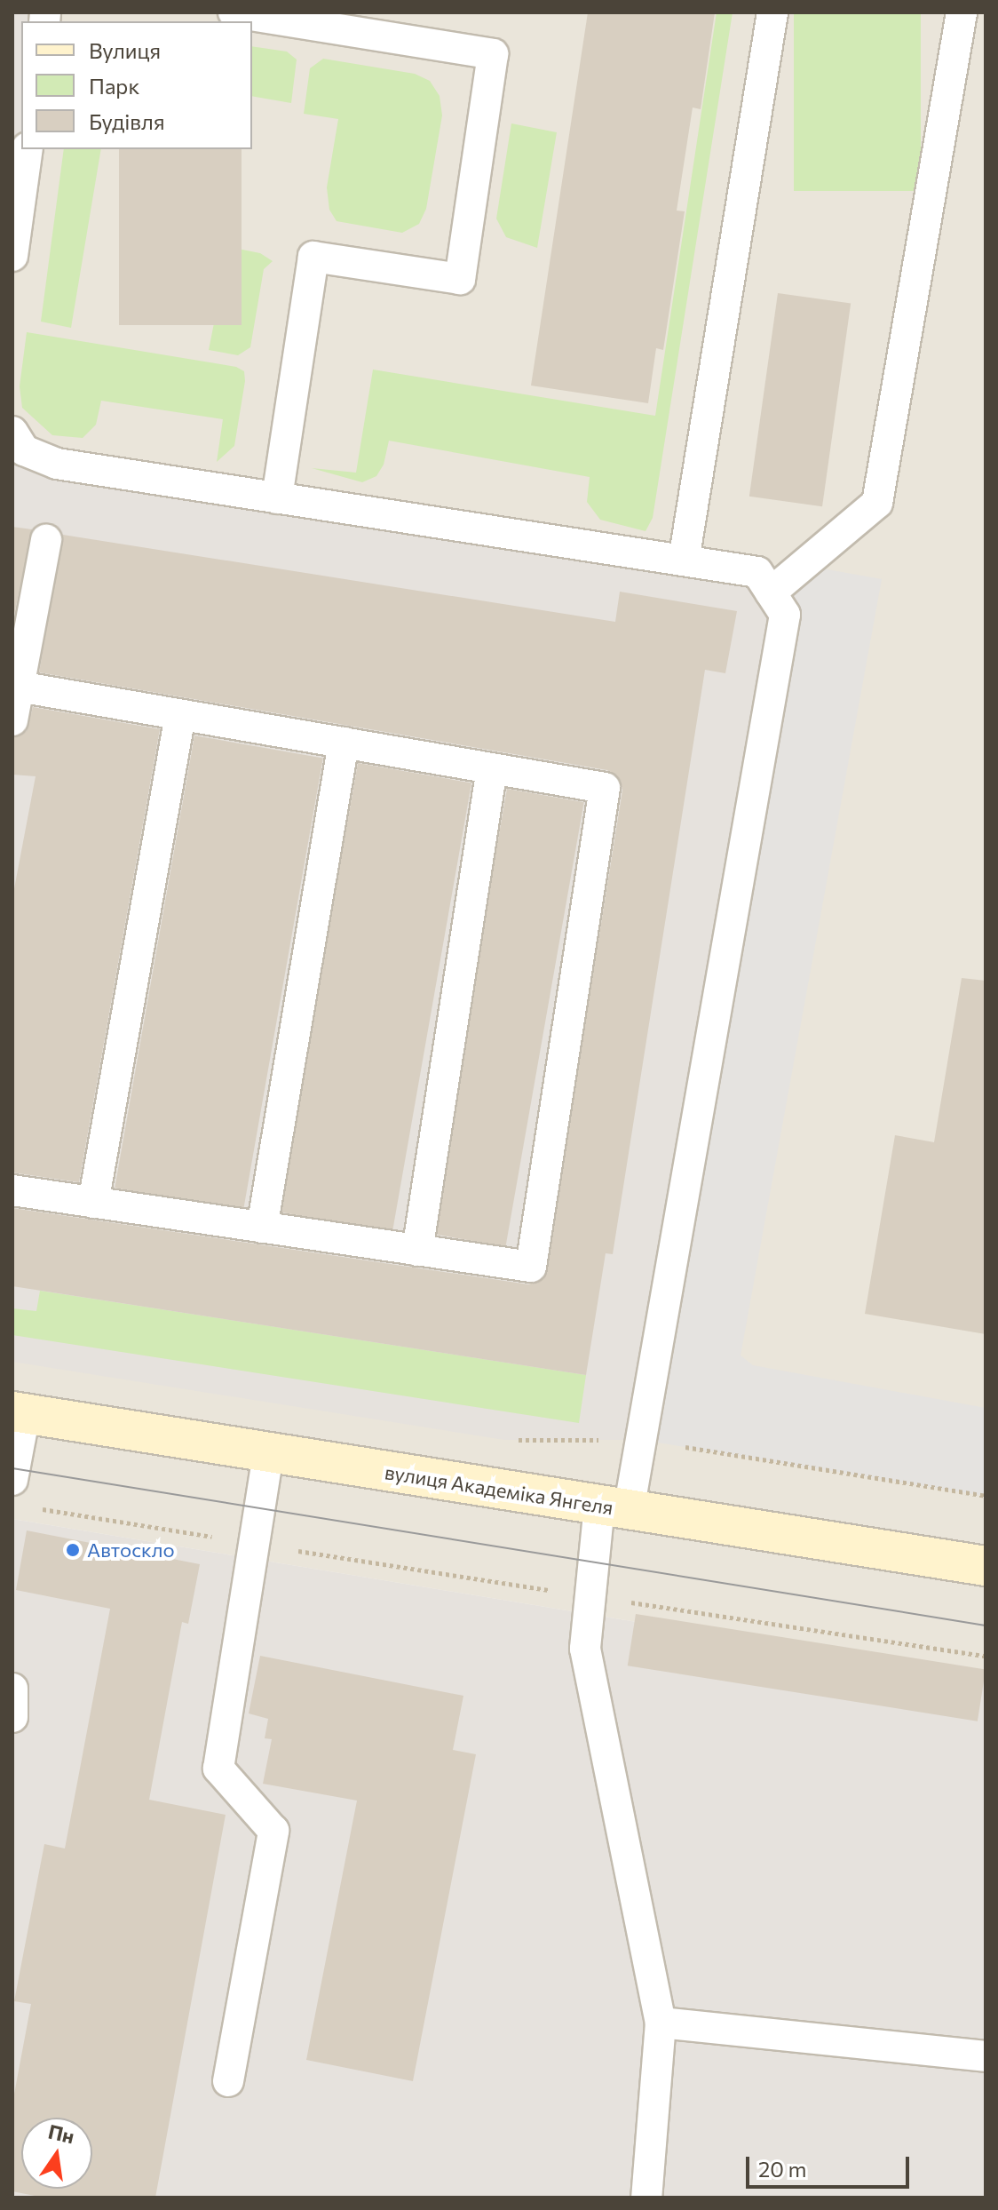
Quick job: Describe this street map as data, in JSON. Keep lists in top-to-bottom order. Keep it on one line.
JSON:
{"streets":{"main road":["вулиця Академіка Янгеля"]},"places":["Автоскло"],"legend":["Вулиця","Парк","Будівля"],"scale_bar":"20 m","north":"top"}
